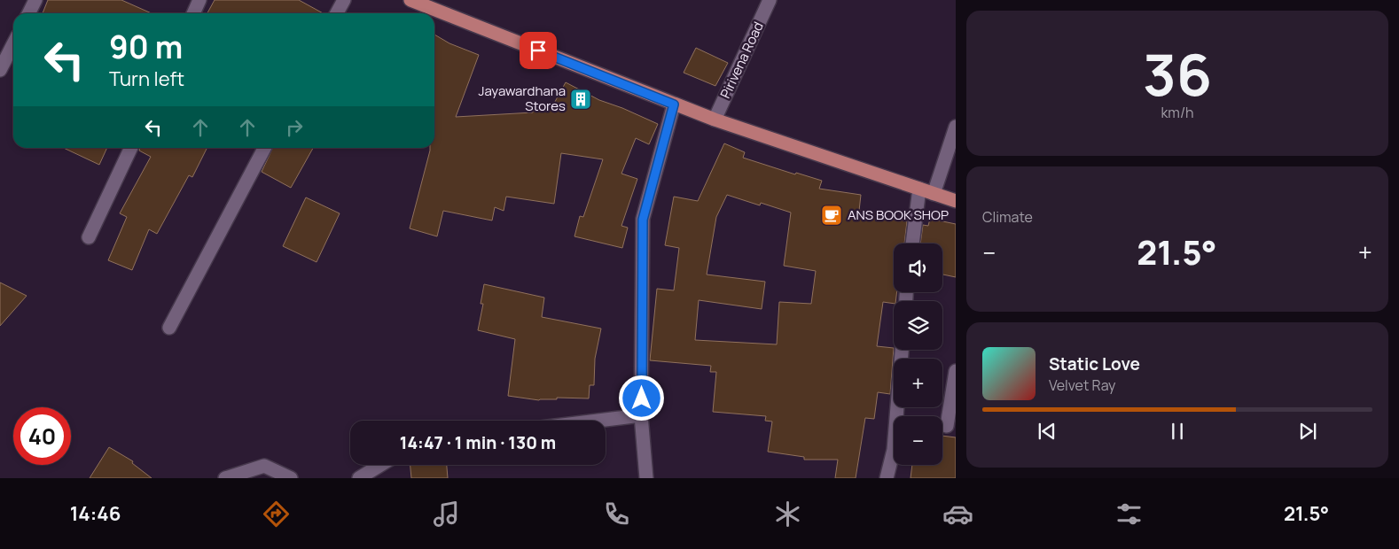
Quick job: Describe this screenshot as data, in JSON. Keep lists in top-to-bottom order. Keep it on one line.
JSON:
{"streets":{"street":["Pirivena Road"]},"places":{"building":["Jayawardhana Stores"],"cafe":["ANS BOOK SHOP"]},"page":{"tile":[["36","km/h"],"Climate"],"turn":["90 m","Turn left"],"heat":["−","21.5°","+"],"map_buttons":["+","−"],"song":["Static Love","Velvet Ray"],"limit":"40","trip":"14:47 · 1 min · 130 m","tabs":["14:46","21.5°"]}}
